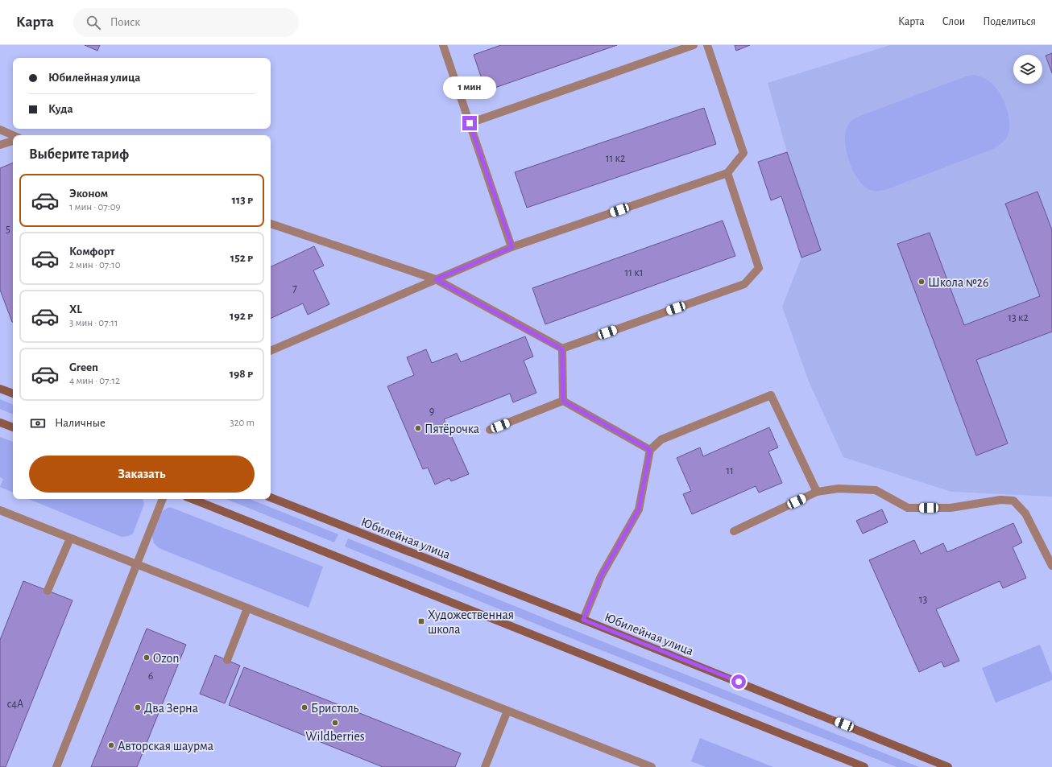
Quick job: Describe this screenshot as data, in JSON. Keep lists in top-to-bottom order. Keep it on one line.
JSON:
{"streets":{"main road":["Юбилейная улица"]},"places":{"other":["Школа №26","Пятёрочка","Ozon","Два Зерна","Бристоль","Wildberries","Авторская шаурма"],"transit":["Художественная школа"]},"house_numbers":["11 к2","5","11 к1","7","13 к2","9","11","13","6","с4А"],"page":{"header":"Карта","search":"Поиск","nav":["Карта","Слои","Поделиться"],"banner":["Юбилейная улица","Куда"],"bubble":"1 мин","heading":"Выберите тариф","list":[{"name":"Эконом","note":"1 мин · 07:09","value":"113 ₽"},{"name":"Комфорт","note":"2 мин · 07:10","value":"152 ₽"},{"name":"XL","note":"3 мин · 07:11","value":"192 ₽"},{"name":"Green","note":"4 мин · 07:12","value":"198 ₽"}],"pay":["Наличные","320 m"],"buttons":"Заказать"}}
